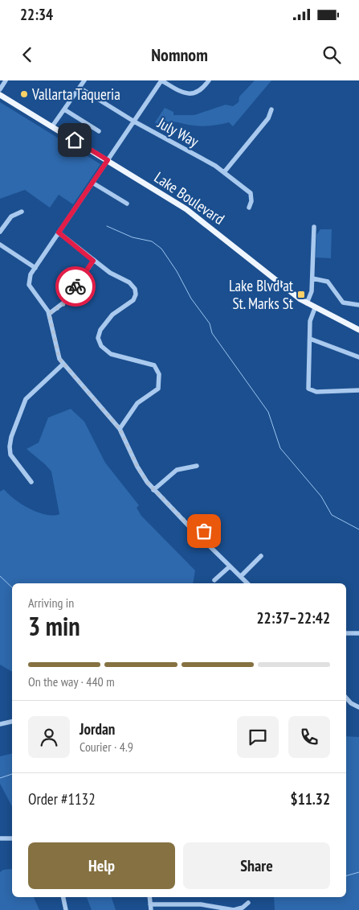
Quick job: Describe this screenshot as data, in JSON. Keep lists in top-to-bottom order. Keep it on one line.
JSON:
{"streets":{"main road":["Lake Boulevard"],"street":["July Way"]},"places":{"other":["Vallarta Taqueria"],"transit":["Lake Blvd at St. Marks St"]},"page":{"status":"22:34","header":"Nomnom","heading":["3 min","Arriving in","22:37–22:42"],"panel":["Jordan","Courier · 4.9","Order #1132","$11.32"],"bar":"On the way · 440 m","buttons":["Help","Share"]}}
